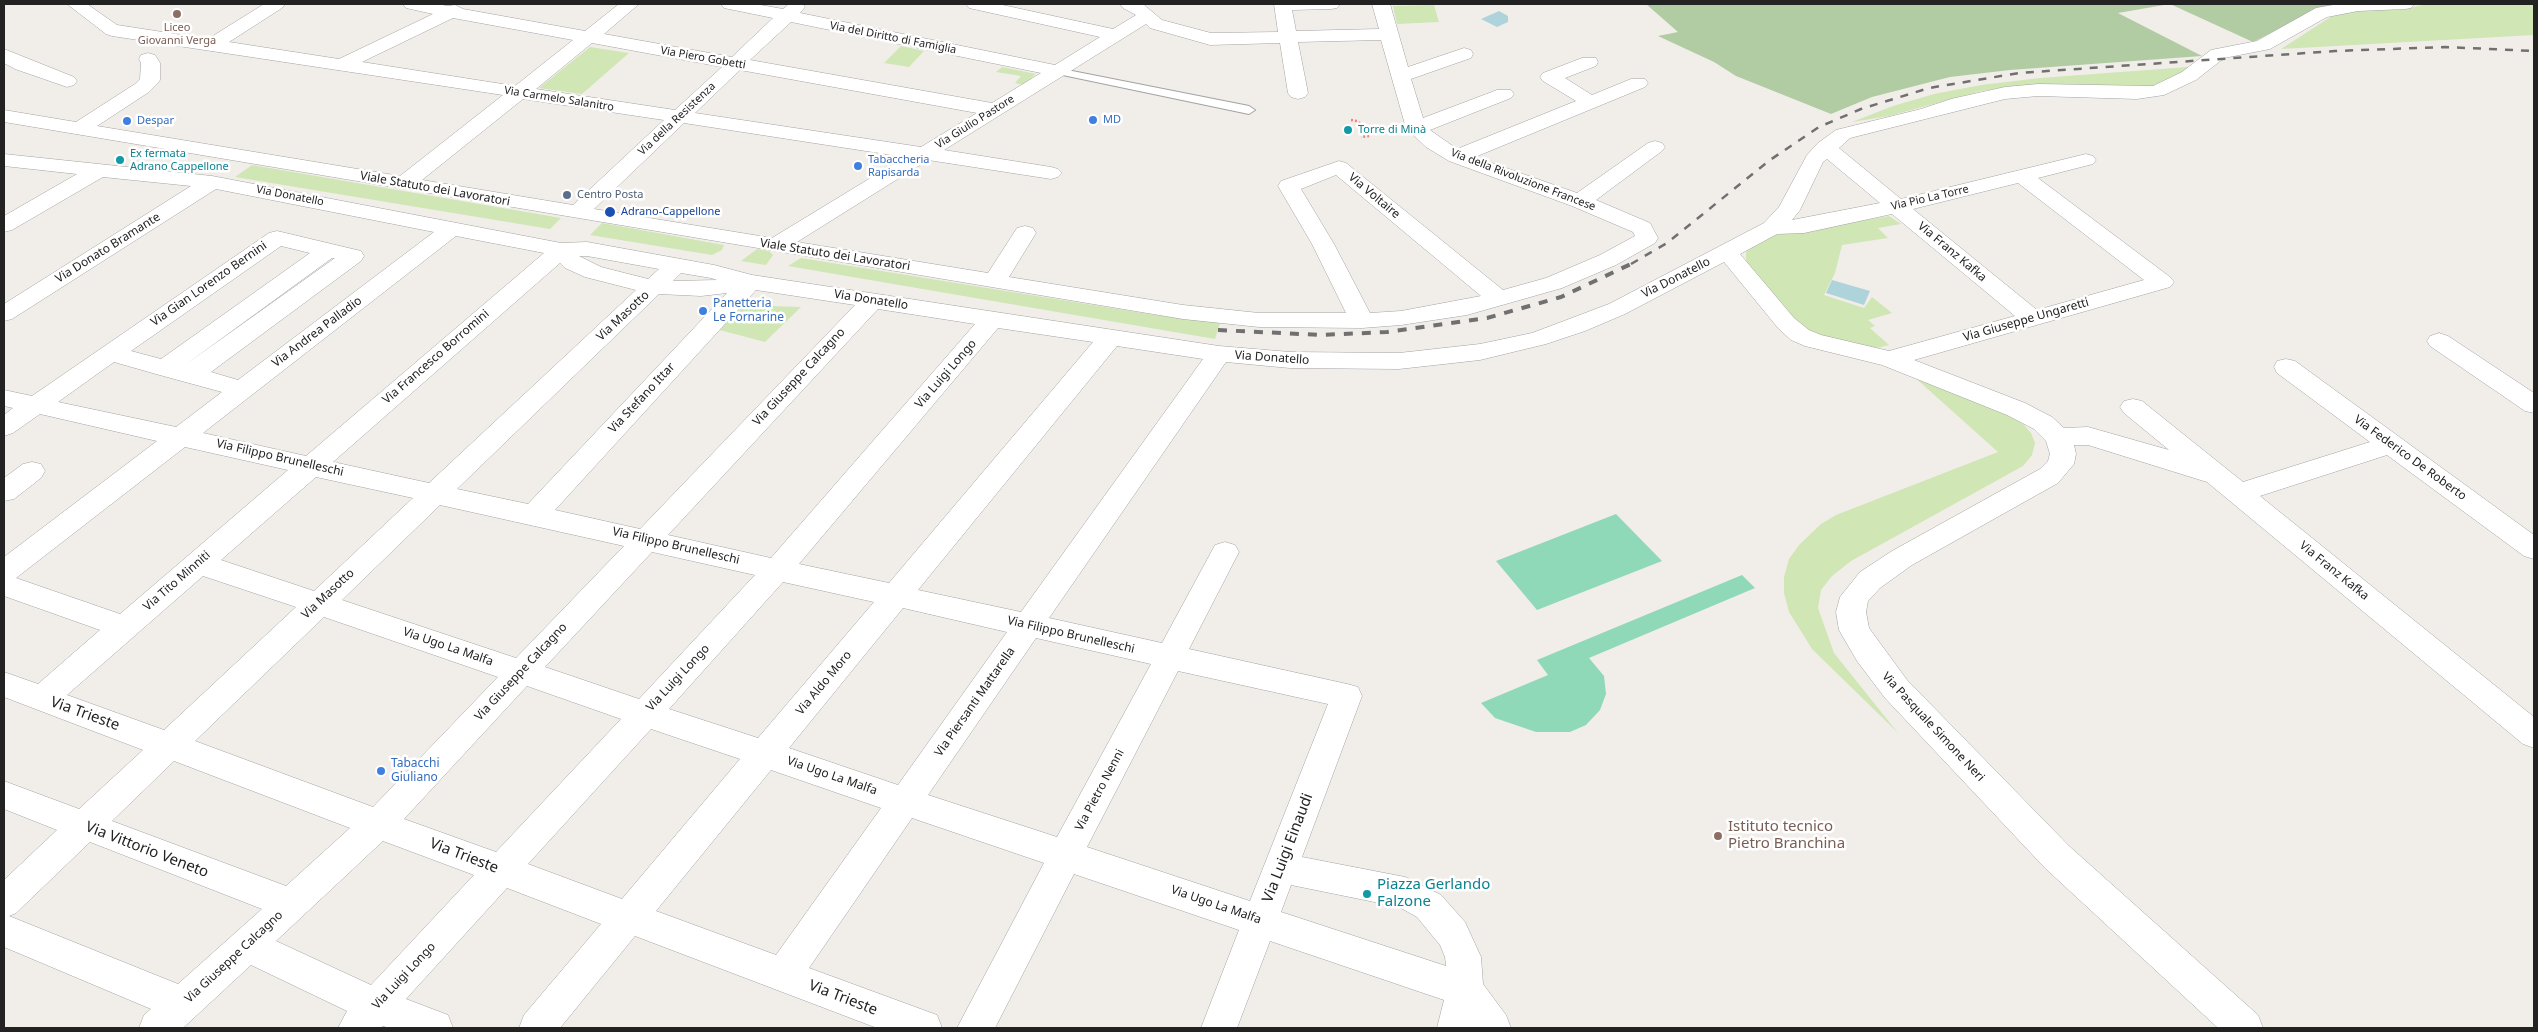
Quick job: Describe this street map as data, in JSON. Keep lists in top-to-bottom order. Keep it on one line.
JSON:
{"streets":{"street":["Via del Diritto di Famiglia","Via Piero Gobetti","Via Carmelo Salanitro","Via della Resistenza","Via Giulio Pastore","Via della Rivoluzione Francese","Viale Statuto dei Lavoratori","Via Donatello","Via Voltaire","Via Pio La Torre","Via Donato Bramante","Via Franz Kafka","Via Gian Lorenzo Bernini","Via Masotto","Via Giuseppe Ungaretti","Via Andrea Palladio","Via Francesco Borromini","Via Luigi Longo","Via Giuseppe Calcagno","Via Stefano Ittar","Via Filippo Brunelleschi","Via Federico De Roberto","Via Tito Minniti","Via Ugo La Malfa","Via Aldo Moro","Via Piersanti Mattarella","Via Trieste","Via Pasquale Simone Neri","Via Pietro Nenni","Via Luigi Einaudi","Via Vittorio Veneto"]},"crossings":[["Via del Diritto di Famiglia","Via della Resistenza"],["Via del Diritto di Famiglia","Via Giulio Pastore"],["Via Piero Gobetti","Via della Resistenza"],["Via Piero Gobetti","Via Giulio Pastore"],["Via Carmelo Salanitro","Via della Resistenza"],["Via Carmelo Salanitro","Via Giulio Pastore"],["Via della Resistenza","Viale Statuto dei Lavoratori"],["Via Giulio Pastore","Viale Statuto dei Lavoratori"],["Via Giulio Pastore","Via Stefano Ittar"],["Via della Rivoluzione Francese","Viale Statuto dei Lavoratori"],["Viale Statuto dei Lavoratori","Via Voltaire"],["Viale Statuto dei Lavoratori","Via Stefano Ittar"],["Via Donatello","Via Pio La Torre"],["Via Donatello","Via Donato Bramante"],["Via Donatello","Via Andrea Palladio"],["Via Donatello","Via Francesco Borromini"],["Via Donatello","Via Luigi Longo"],["Via Donatello","Via Giuseppe Calcagno"],["Via Donatello","Via Stefano Ittar"],["Via Donatello","Via Aldo Moro"],["Via Donatello","Via Piersanti Mattarella"],["Via Pio La Torre","Via Franz Kafka"],["Via Pio La Torre","Via Giuseppe Ungaretti"],["Via Franz Kafka","Via Giuseppe Ungaretti"],["Via Gian Lorenzo Bernini","Via Filippo Brunelleschi"],["Via Masotto","Via Filippo Brunelleschi"],["Via Masotto","Via Ugo La Malfa"],["Via Masotto","Via Trieste"],["Via Masotto","Via Vittorio Veneto"],["Via Andrea Palladio","Via Filippo Brunelleschi"],["Via Francesco Borromini","Via Filippo Brunelleschi"],["Via Francesco Borromini","Via Tito Minniti"],["Via Luigi Longo","Via Filippo Brunelleschi"],["Via Luigi Longo","Via Ugo La Malfa"],["Via Luigi Longo","Via Trieste"],["Via Giuseppe Calcagno","Via Filippo Brunelleschi"],["Via Giuseppe Calcagno","Via Ugo La Malfa"],["Via Giuseppe Calcagno","Via Trieste"],["Via Giuseppe Calcagno","Via Vittorio Veneto"],["Via Stefano Ittar","Via Filippo Brunelleschi"],["Via Filippo Brunelleschi","Via Tito Minniti"],["Via Filippo Brunelleschi","Via Aldo Moro"],["Via Filippo Brunelleschi","Via Piersanti Mattarella"],["Via Filippo Brunelleschi","Via Pietro Nenni"],["Via Filippo Brunelleschi","Via Luigi Einaudi"],["Via Tito Minniti","Via Ugo La Malfa"],["Via Tito Minniti","Via Trieste"],["Via Ugo La Malfa","Via Aldo Moro"],["Via Ugo La Malfa","Via Piersanti Mattarella"],["Via Ugo La Malfa","Via Pietro Nenni"],["Via Ugo La Malfa","Via Luigi Einaudi"],["Via Aldo Moro","Via Trieste"],["Via Piersanti Mattarella","Via Trieste"]],"places":["Liceo Giovanni Verga","MD","Despar","Torre di Minà","Ex fermata Adrano Cappellone","Tabaccheria Rapisarda","Centro Posta","Adrano-Cappellone","Panetteria Le Fornarine","Tabacchi Giuliano","Istituto tecnico Pietro Branchina","Piazza Gerlando Falzone"]}
